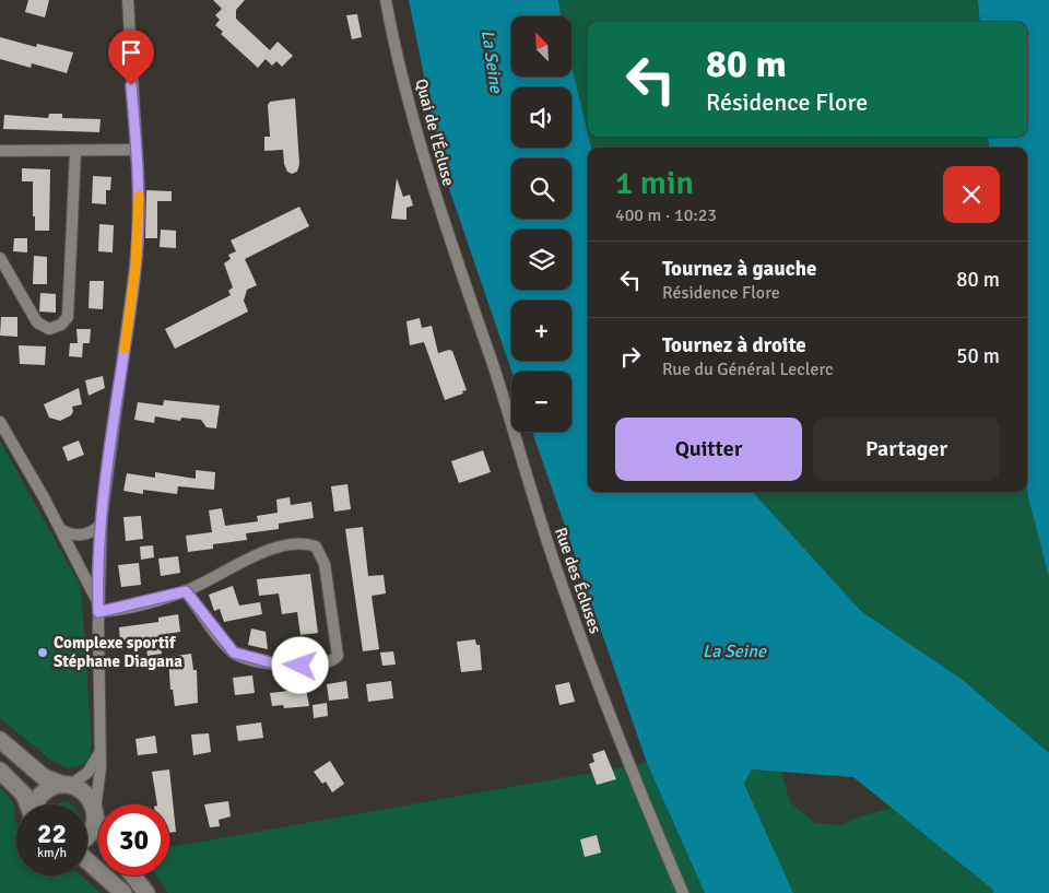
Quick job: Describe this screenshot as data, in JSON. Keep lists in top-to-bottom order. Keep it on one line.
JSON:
{"streets":{"street":["Quai de l'Écluse","Rue des Écluses"]},"crossings":[["Quai de l'Écluse","Rue des Écluses"]],"water":["La Seine"],"places":["Complexe sportif Stéphane Diagana"],"north":"top left","page":{"map_buttons":["+","−"],"turn":["80 m","Résidence Flore"],"heading":["1 min","400 m · 10:23"],"list":[{"name":"Tournez à gauche","note":"Résidence Flore","value":"80 m"},{"name":"Tournez à droite","note":"Rue du Général Leclerc","value":"50 m"}],"buttons":["Quitter","Partager"],"speed":"22 km/h","limit":"30"}}
